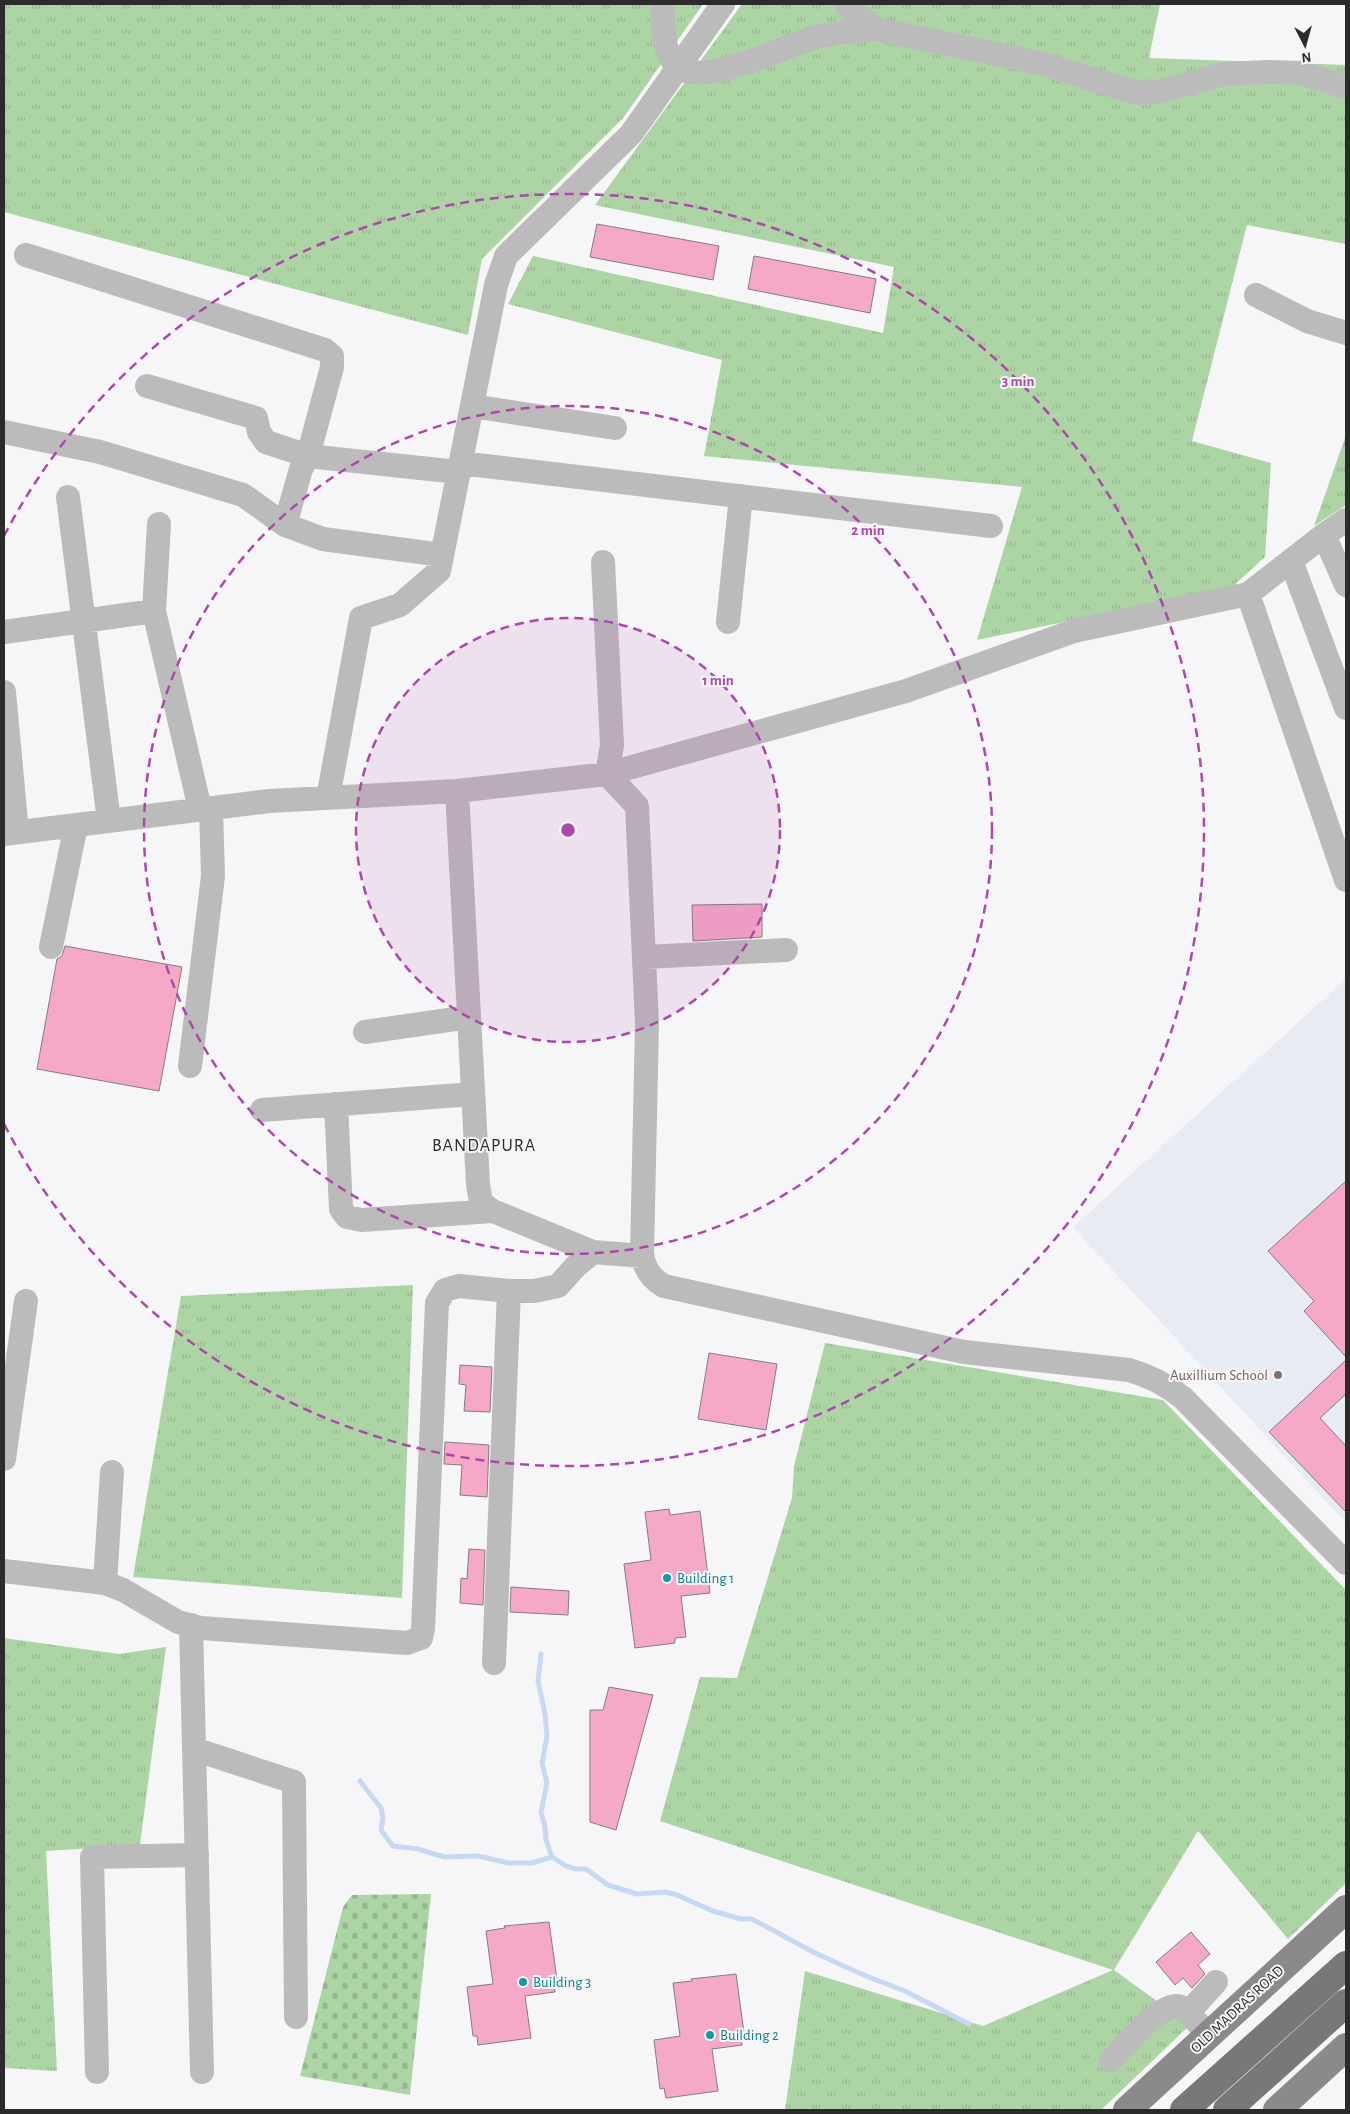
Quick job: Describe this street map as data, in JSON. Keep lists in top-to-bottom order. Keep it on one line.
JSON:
{"streets":{"main road":["OLD MADRAS ROAD"]},"districts":["BANDAPURA"],"places":["Auxillium School","Building 1","Building 3","Building 2"],"north":"bottom","rings":["3 min","2 min","1 min"]}
